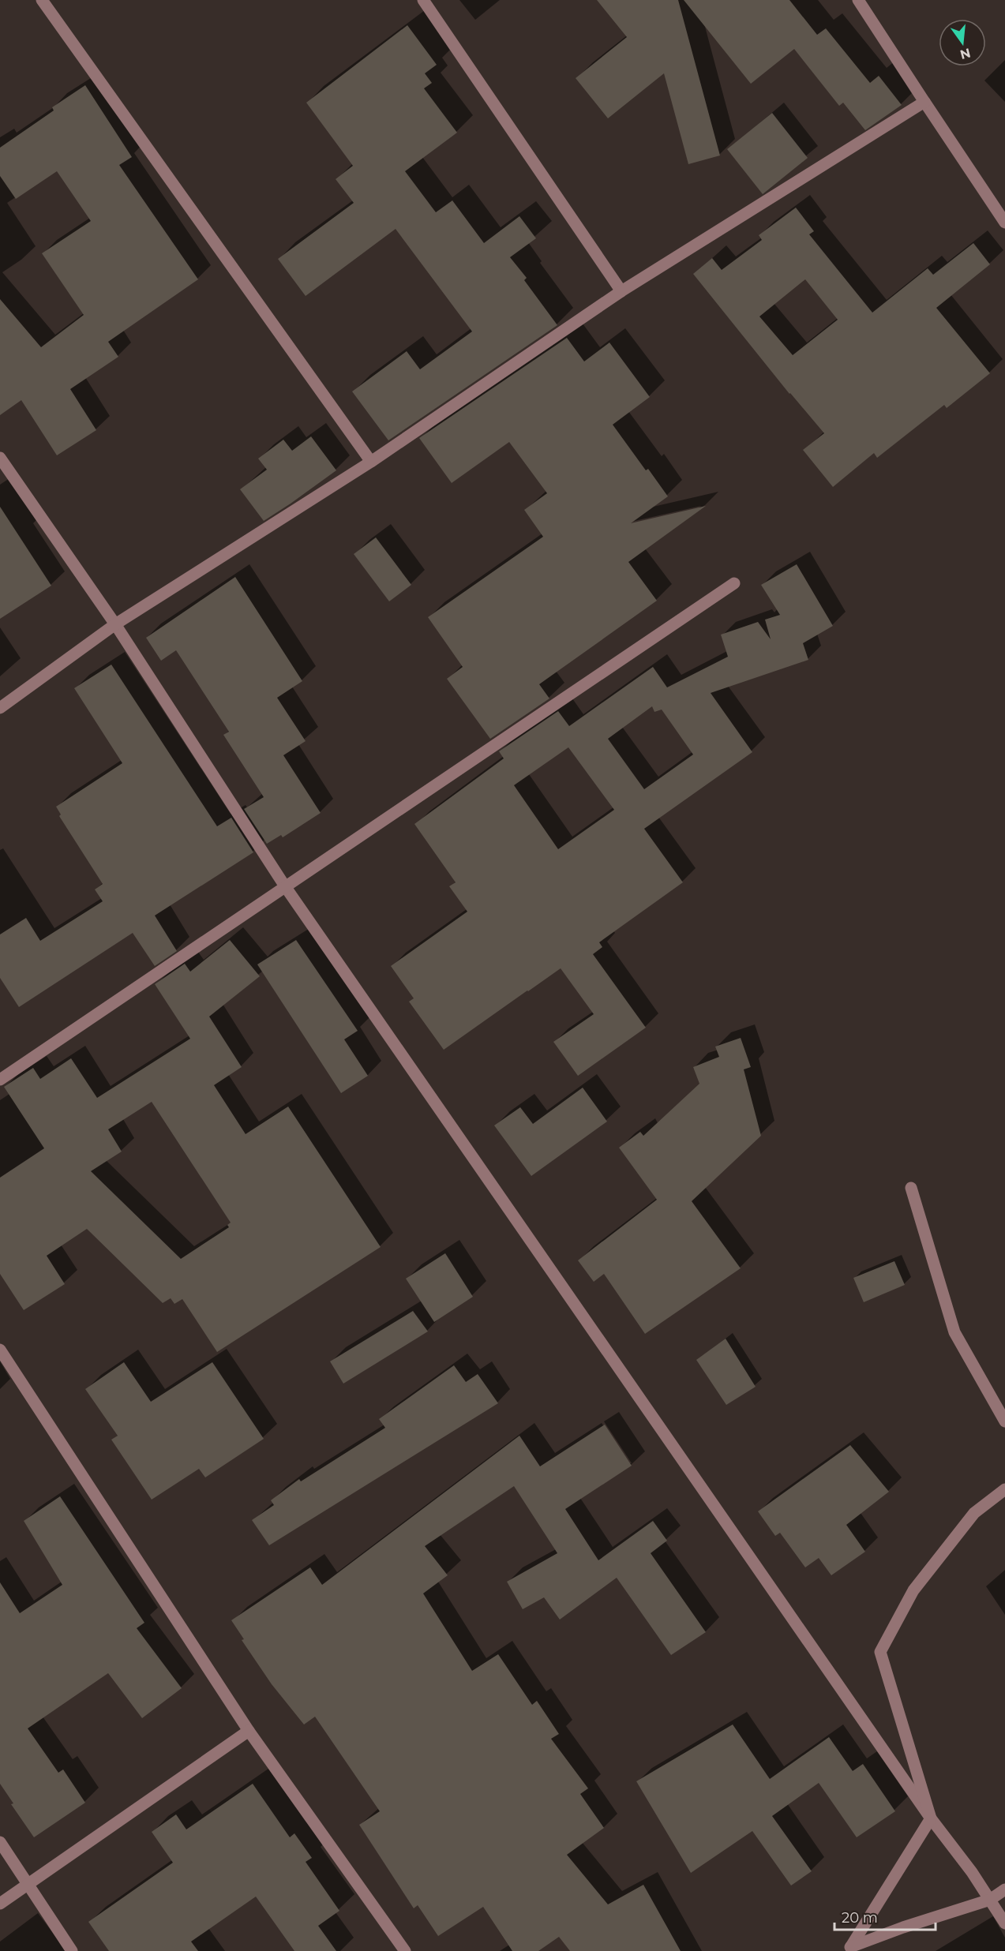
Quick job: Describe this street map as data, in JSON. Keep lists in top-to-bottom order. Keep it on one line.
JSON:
{"scale_bar":"20 m","north":"bottom"}
